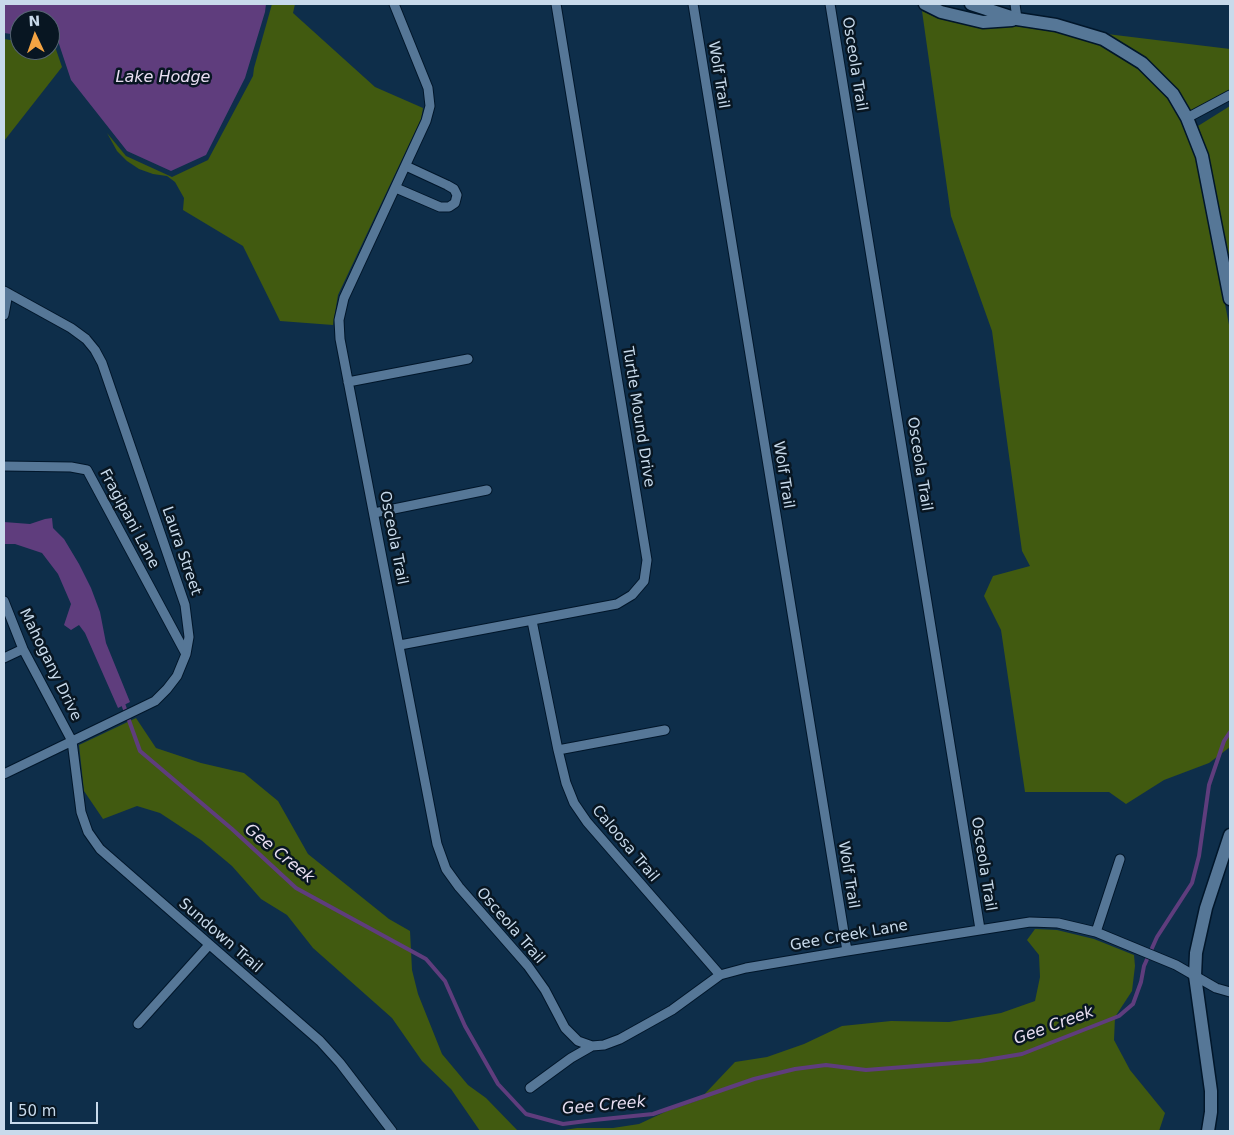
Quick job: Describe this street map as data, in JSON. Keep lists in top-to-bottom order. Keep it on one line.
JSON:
{"streets":{"street":["Osceola Trail","Wolf Trail","Turtle Mound Drive","Fragipani Lane","Laura Street","Mahogany Drive","Caloosa Trail","Sundown Trail","Gee Creek Lane"]},"crossings":[["Osceola Trail","Turtle Mound Drive"],["Osceola Trail","Gee Creek Lane"],["Wolf Trail","Gee Creek Lane"],["Turtle Mound Drive","Caloosa Trail"],["Fragipani Lane","Laura Street"],["Laura Street","Mahogany Drive"],["Laura Street","Sundown Trail"],["Mahogany Drive","Sundown Trail"],["Caloosa Trail","Gee Creek Lane"]],"water":["Lake Hodge","Gee Creek"],"scale_bar":"50 m","north":"top"}
